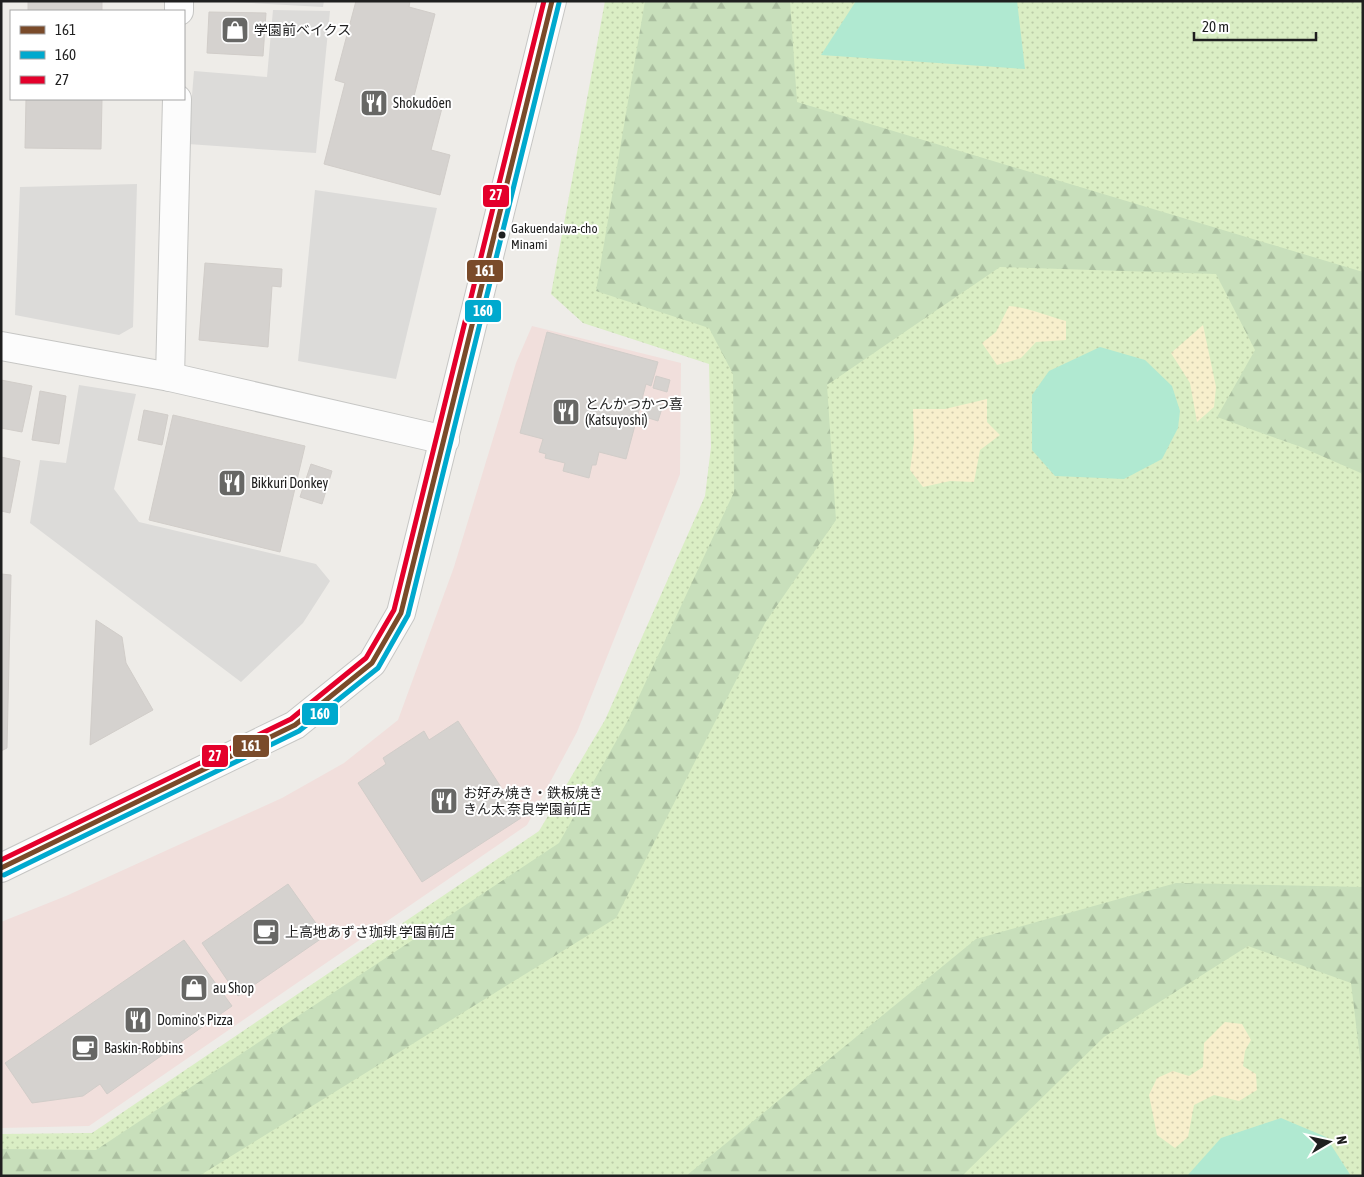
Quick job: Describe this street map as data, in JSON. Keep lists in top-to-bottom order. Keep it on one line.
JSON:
{"places":{"shop":["学園前ベイクス","au Shop"],"restaurant":["Shokudōen","とんかつかつ喜 (Katsuyoshi)","Bikkuri Donkey","お好み焼き・鉄板焼き きん太 奈良学園前店","Domino's Pizza"],"other":["Gakuendaiwa-cho Minami"],"cafe":["上高地あずさ珈琲 学園前店","Baskin-Robbins"]},"lines":["transit line 161","transit line 27","transit line 160"],"legend":["161","160","27"],"scale_bar":"20 m","north":"right"}
